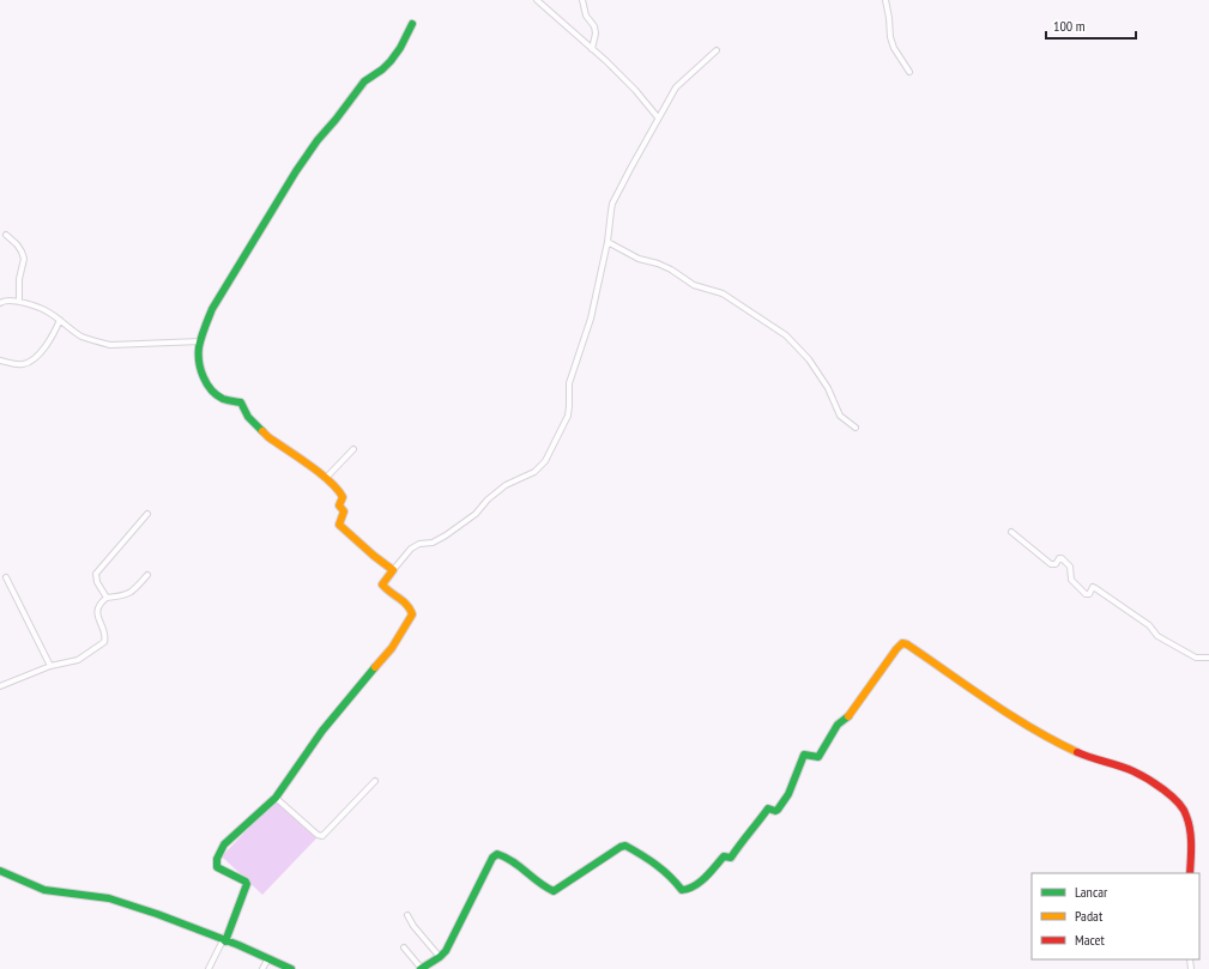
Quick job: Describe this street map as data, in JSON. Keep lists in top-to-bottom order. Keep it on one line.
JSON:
{"legend":["Lancar","Padat","Macet"],"scale_bar":"100 m"}
